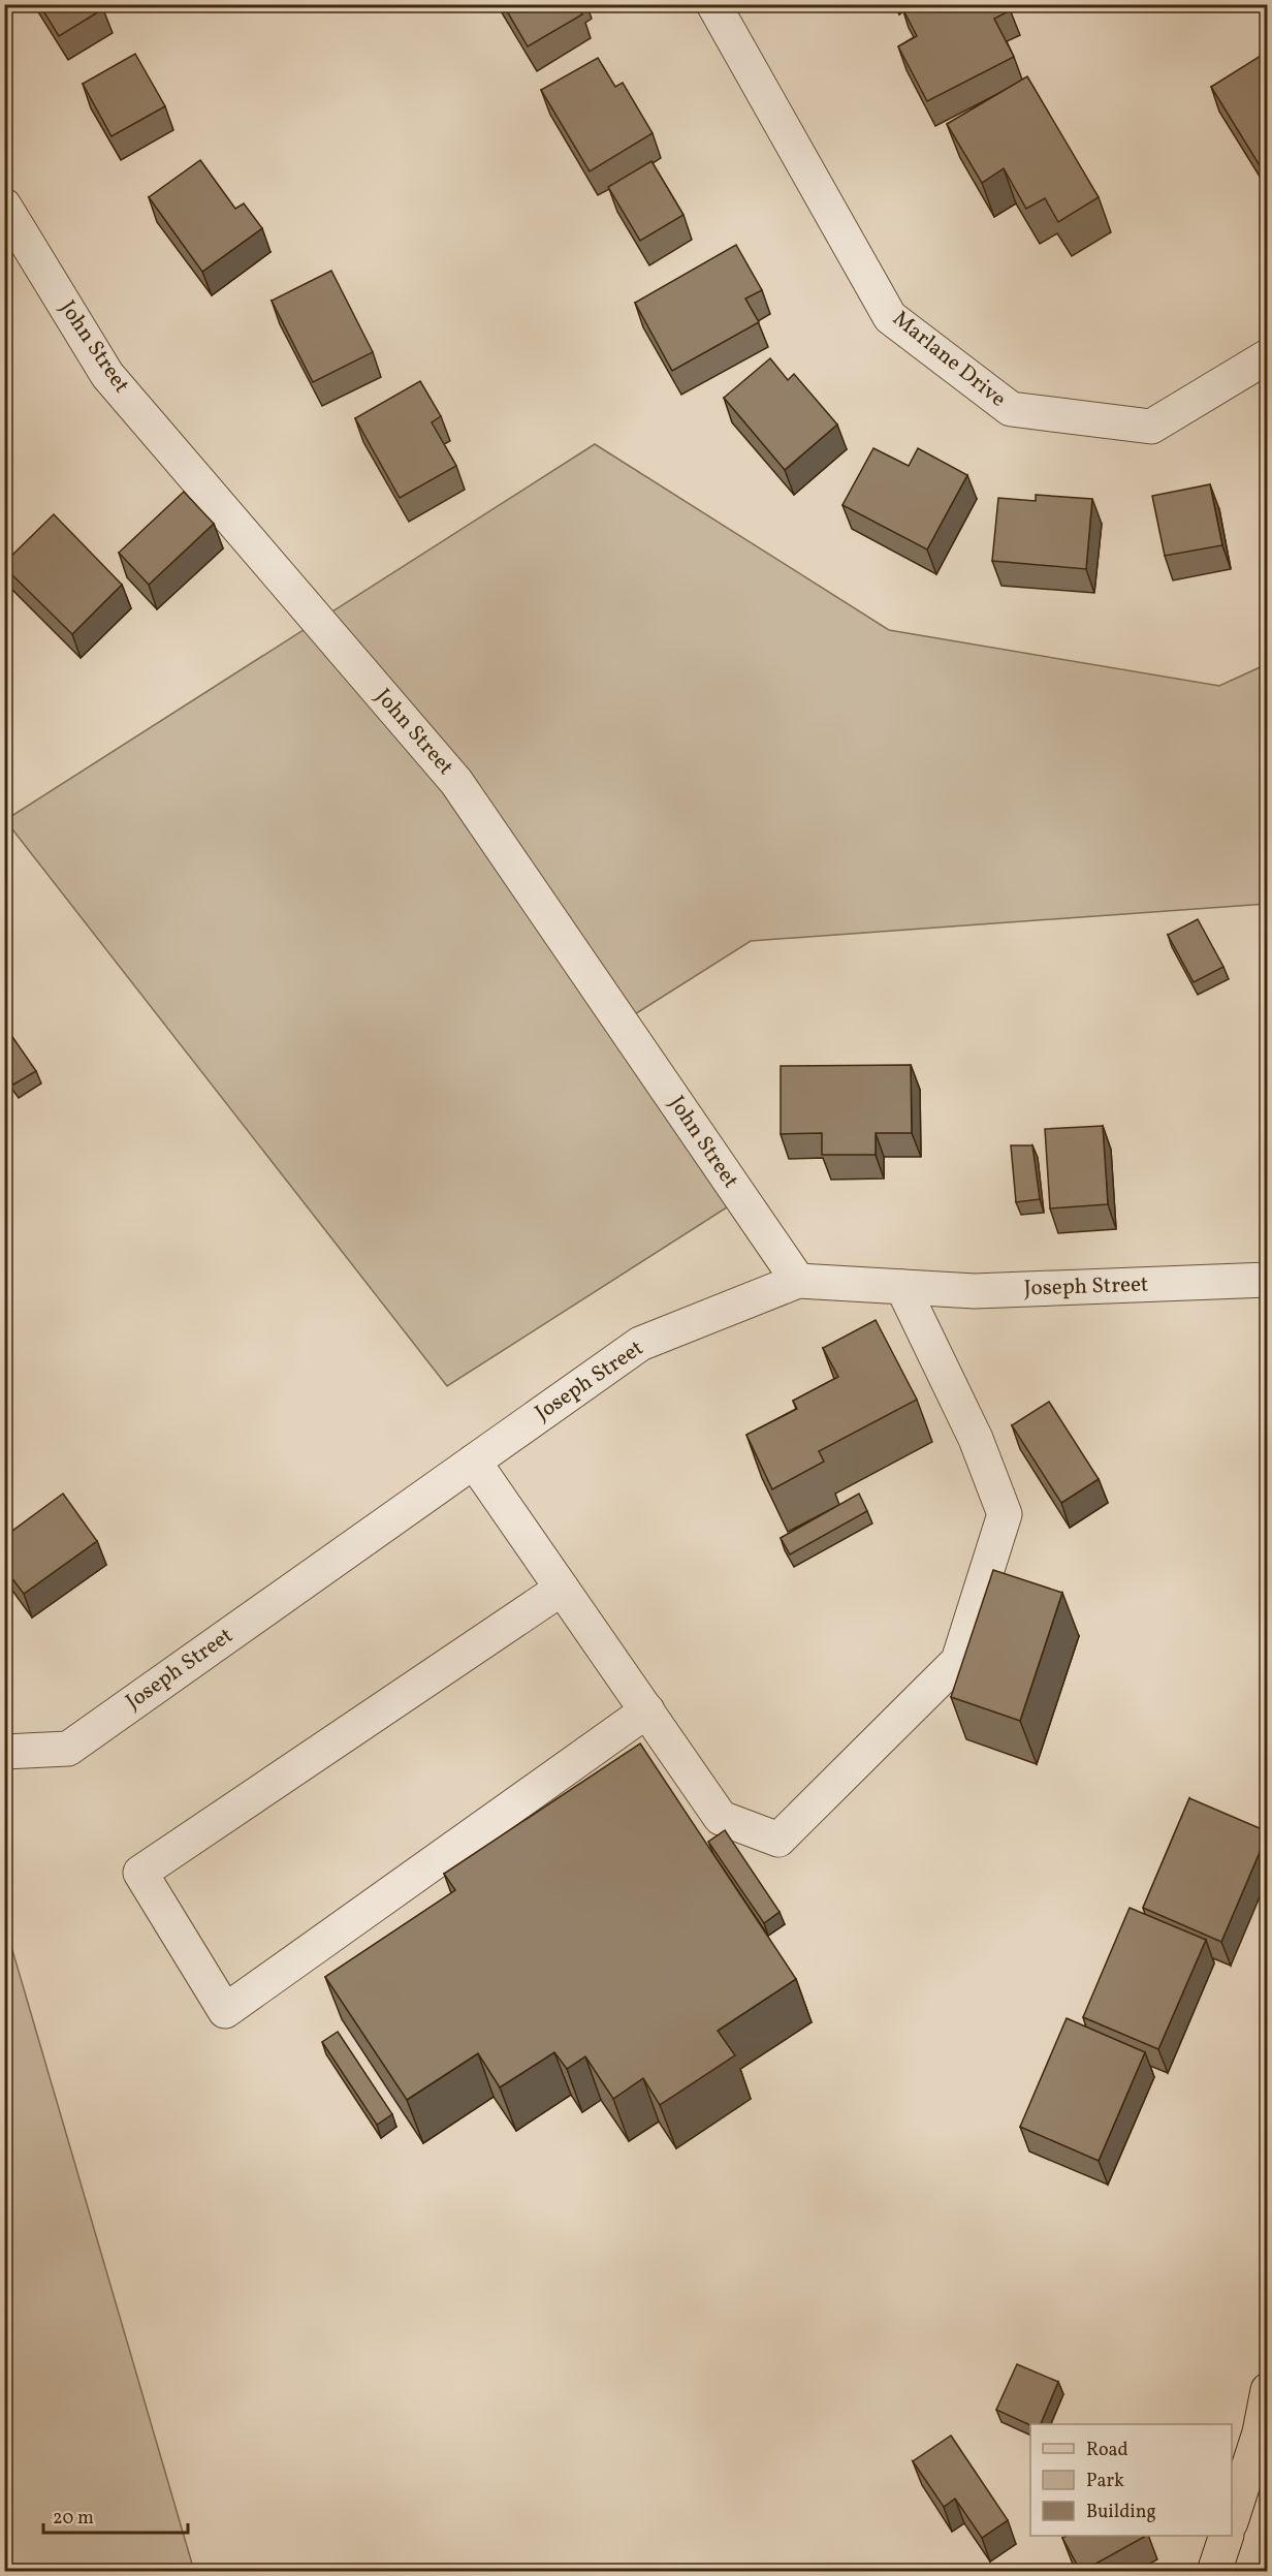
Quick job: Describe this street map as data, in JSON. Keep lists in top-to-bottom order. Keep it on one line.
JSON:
{"streets":{"street":["John Street","Marlane Drive","Joseph Street"]},"crossings":[["John Street","Joseph Street"]],"legend":["Road","Park","Building"],"scale_bar":"20 m"}
